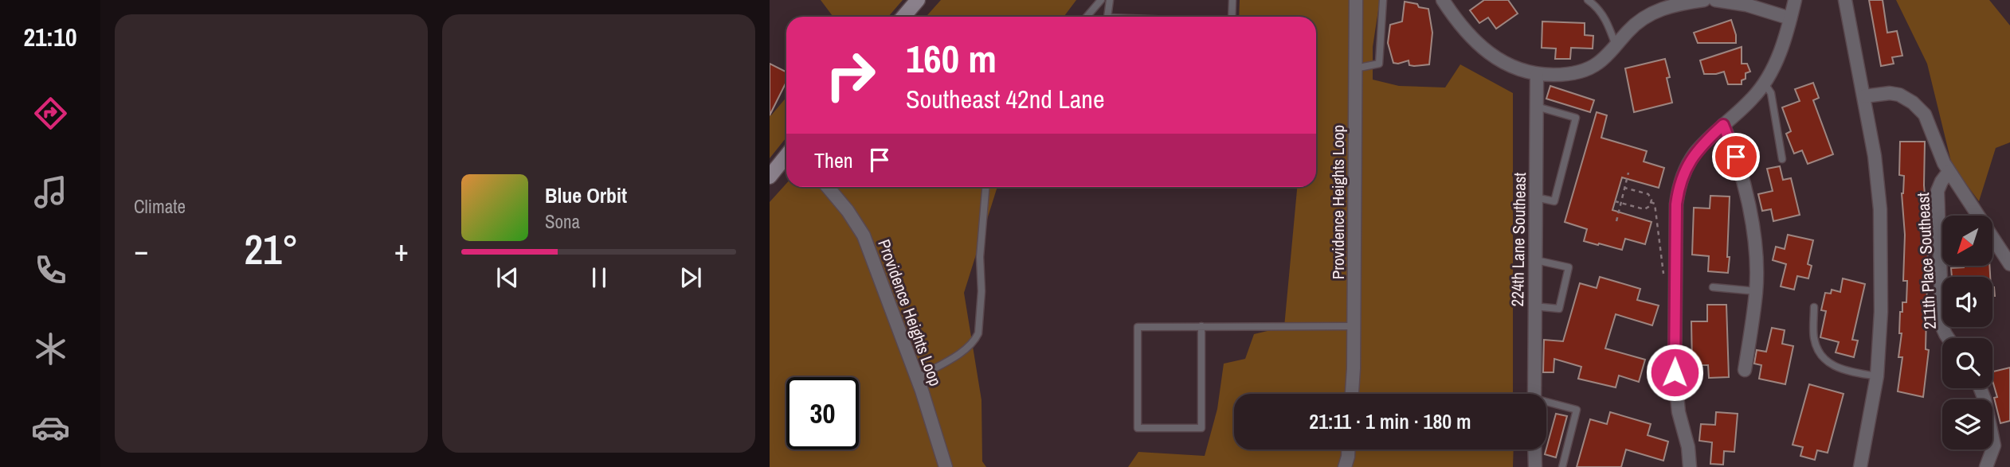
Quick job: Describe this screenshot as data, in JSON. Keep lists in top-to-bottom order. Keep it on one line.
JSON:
{"streets":{"street":["Providence Heights Loop","224th Lane Southeast","211th Place Southeast"]},"north":"bottom left","page":{"tabs":"21:10","tile":"Climate","turn":["160 m","Southeast 42nd Lane"],"then":"Then","song":["Blue Orbit","Sona"],"heat":["−","21°","+"],"limit":"30","trip":"21:11 · 1 min · 180 m"}}
